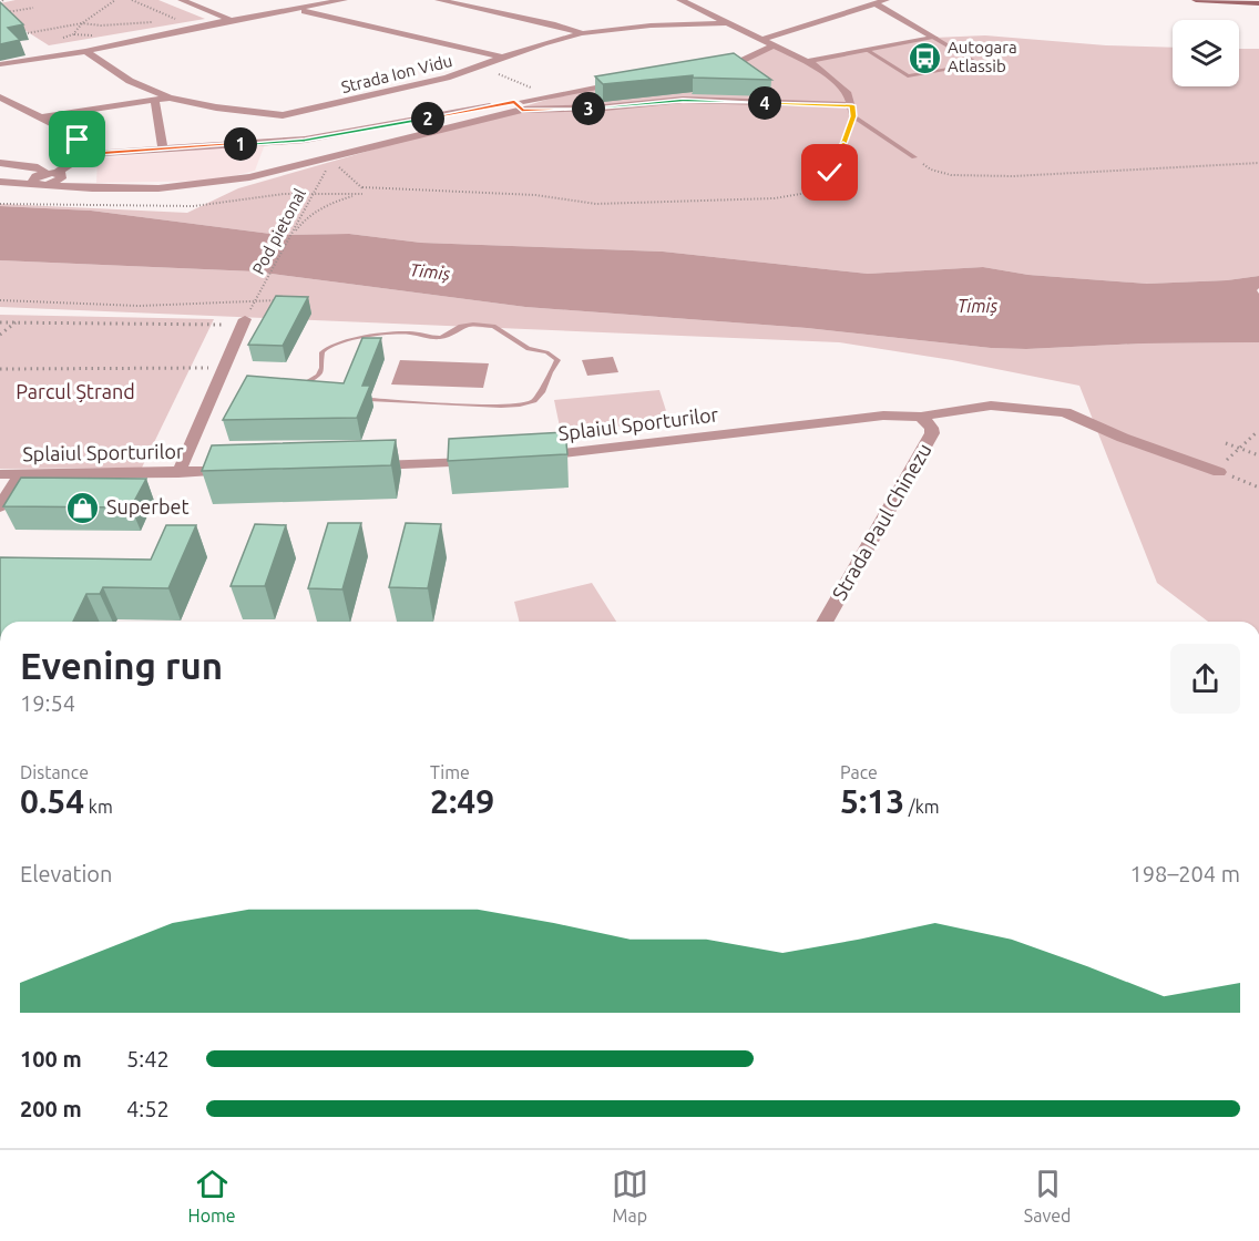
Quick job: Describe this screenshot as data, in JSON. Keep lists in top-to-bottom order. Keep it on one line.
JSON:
{"streets":{"street":["Strada Ion Vidu","Splaiul Sporturilor","Strada Paul Chinezu"],"path":["Pod pietonal"]},"crossings":[["Splaiul Sporturilor","Strada Paul Chinezu"]],"water":["Timiș"],"parks":["Parcul Ștrand"],"places":{"bus stop":["Autogara Atlassib"],"shop":["Superbet"]},"page":{"pins":["4","3","2","1"],"heading":["Evening run","19:54"],"stats":[["Distance","0.54 km"],["Time","2:49"],["Pace","5:13 /km"]],"chart":["Elevation","198–204 m"],"list":[{"name":"100 m","note":"5:42"},{"name":"200 m","note":"4:52"}],"tabs":["Home","Map","Saved"]}}
